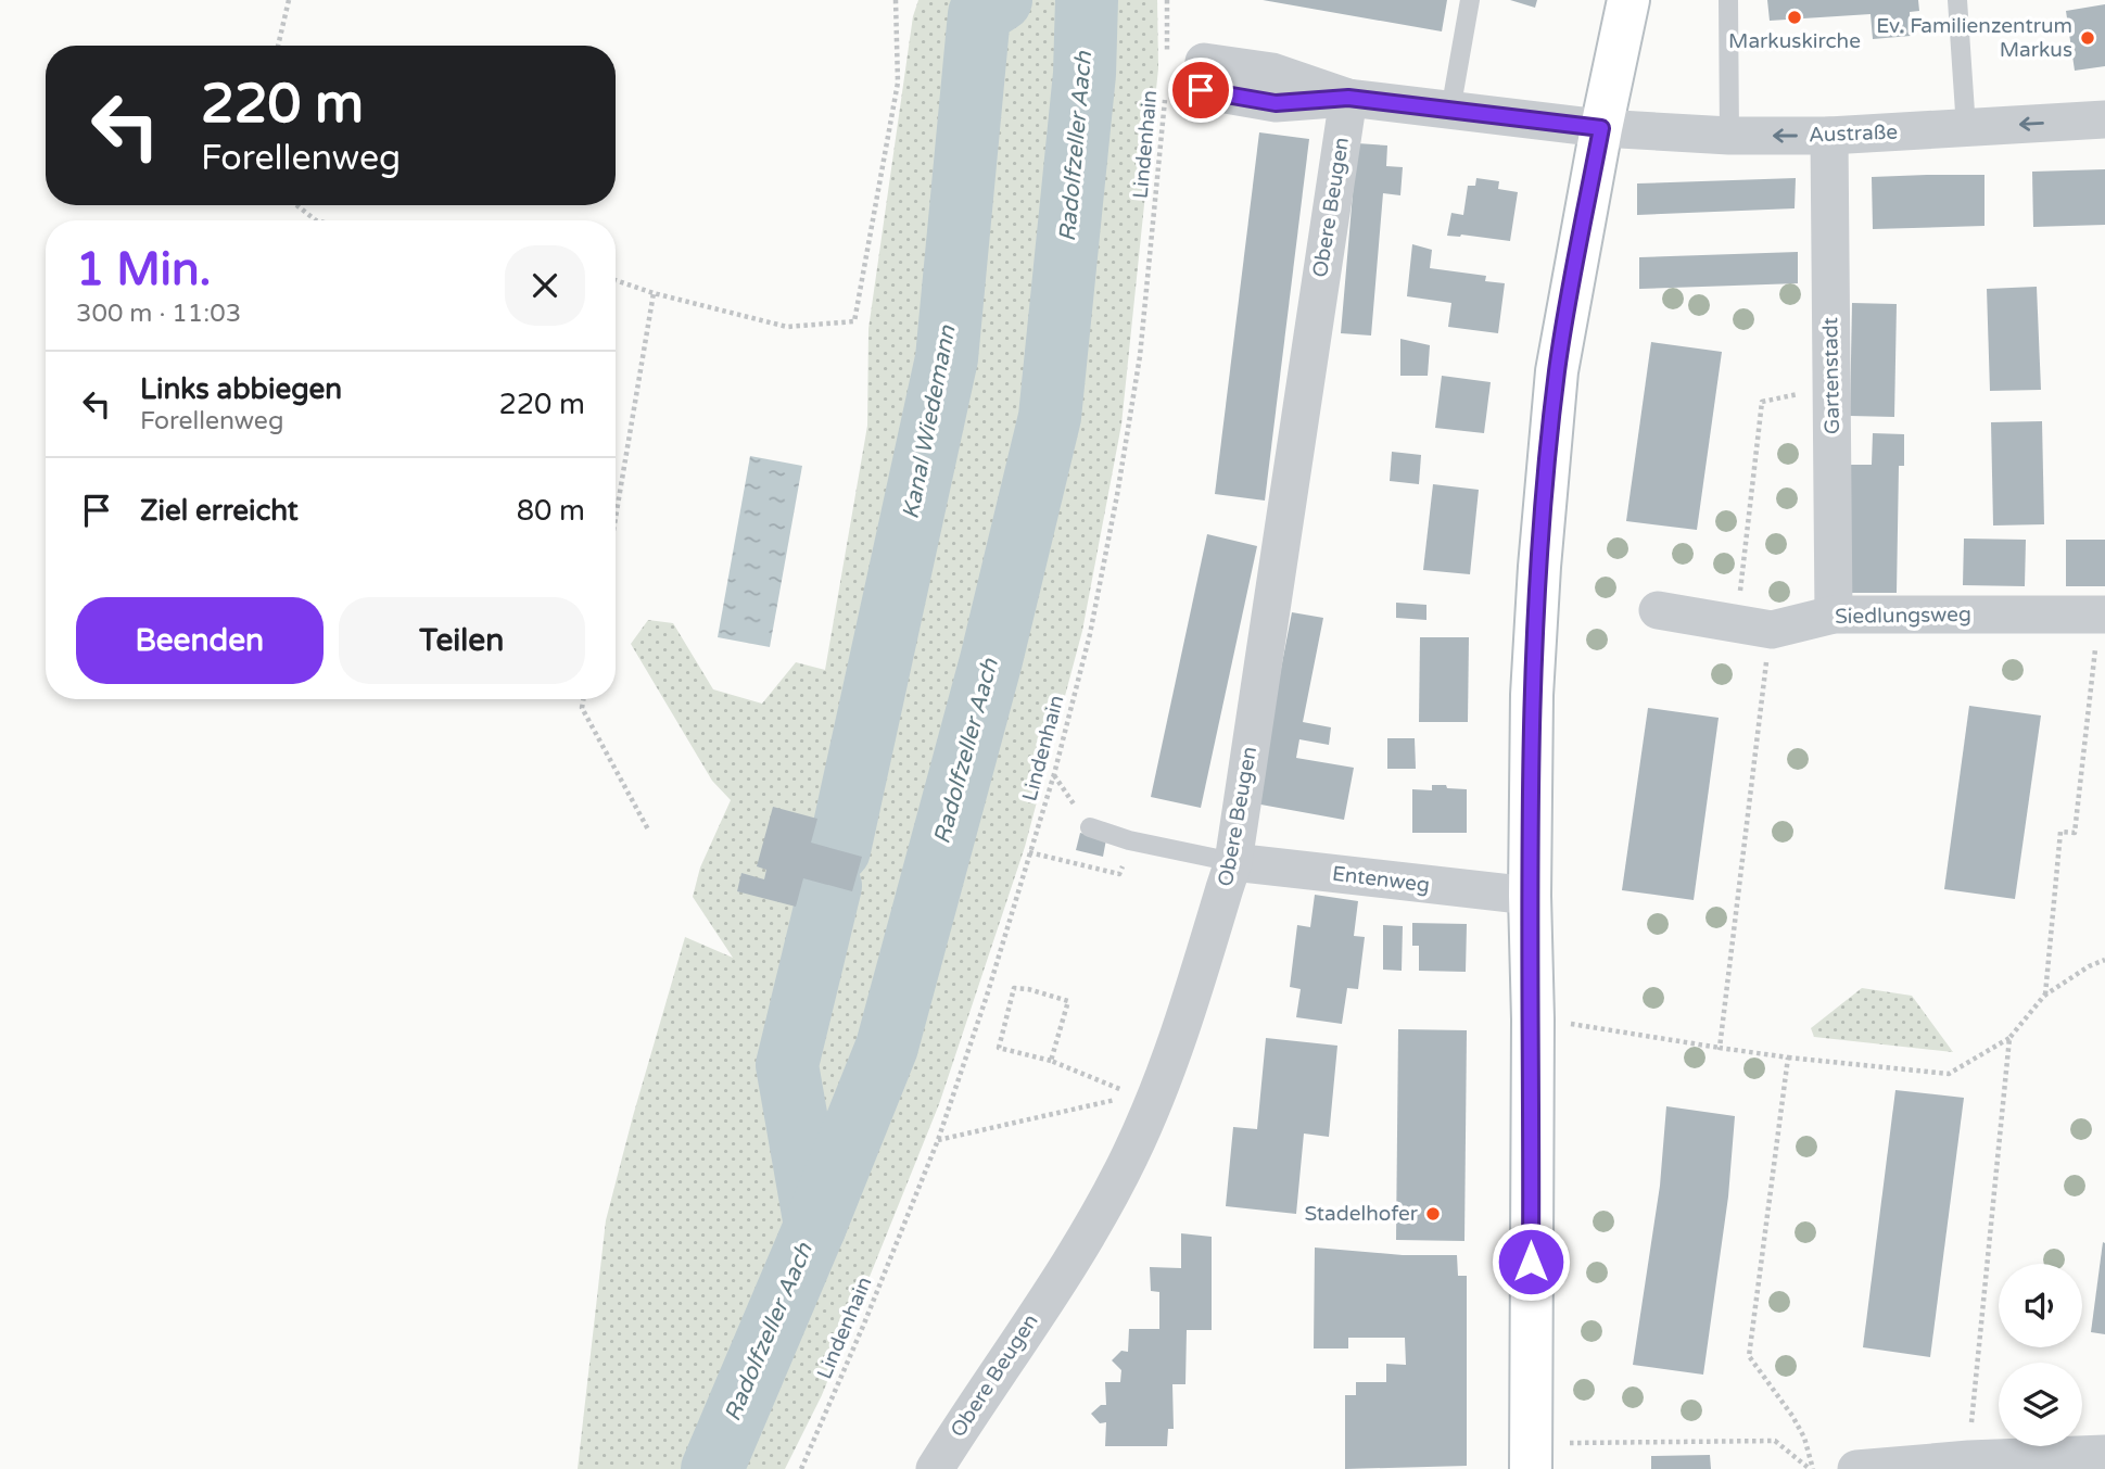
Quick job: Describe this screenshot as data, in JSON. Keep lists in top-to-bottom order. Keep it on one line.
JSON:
{"streets":{"street":["Austraße","Obere Beugen","Gartenstadt","Siedlungsweg","Entenweg"],"path":["Lindenhain"]},"crossings":[["Austraße","Obere Beugen"],["Austraße","Gartenstadt"],["Obere Beugen","Entenweg"],["Gartenstadt","Siedlungsweg"]],"water":["Radolfzeller Aach","Kanal Wiedemann"],"places":["Markuskirche","Ev. Familienzentrum Markus","Stadelhofer"],"page":{"turn":["220 m","Forellenweg"],"heading":["1 Min.","300 m · 11:03"],"list":[{"name":"Links abbiegen","note":"Forellenweg","value":"220 m"},{"name":"Ziel erreicht","value":"80 m"}],"buttons":["Beenden","Teilen"]}}
